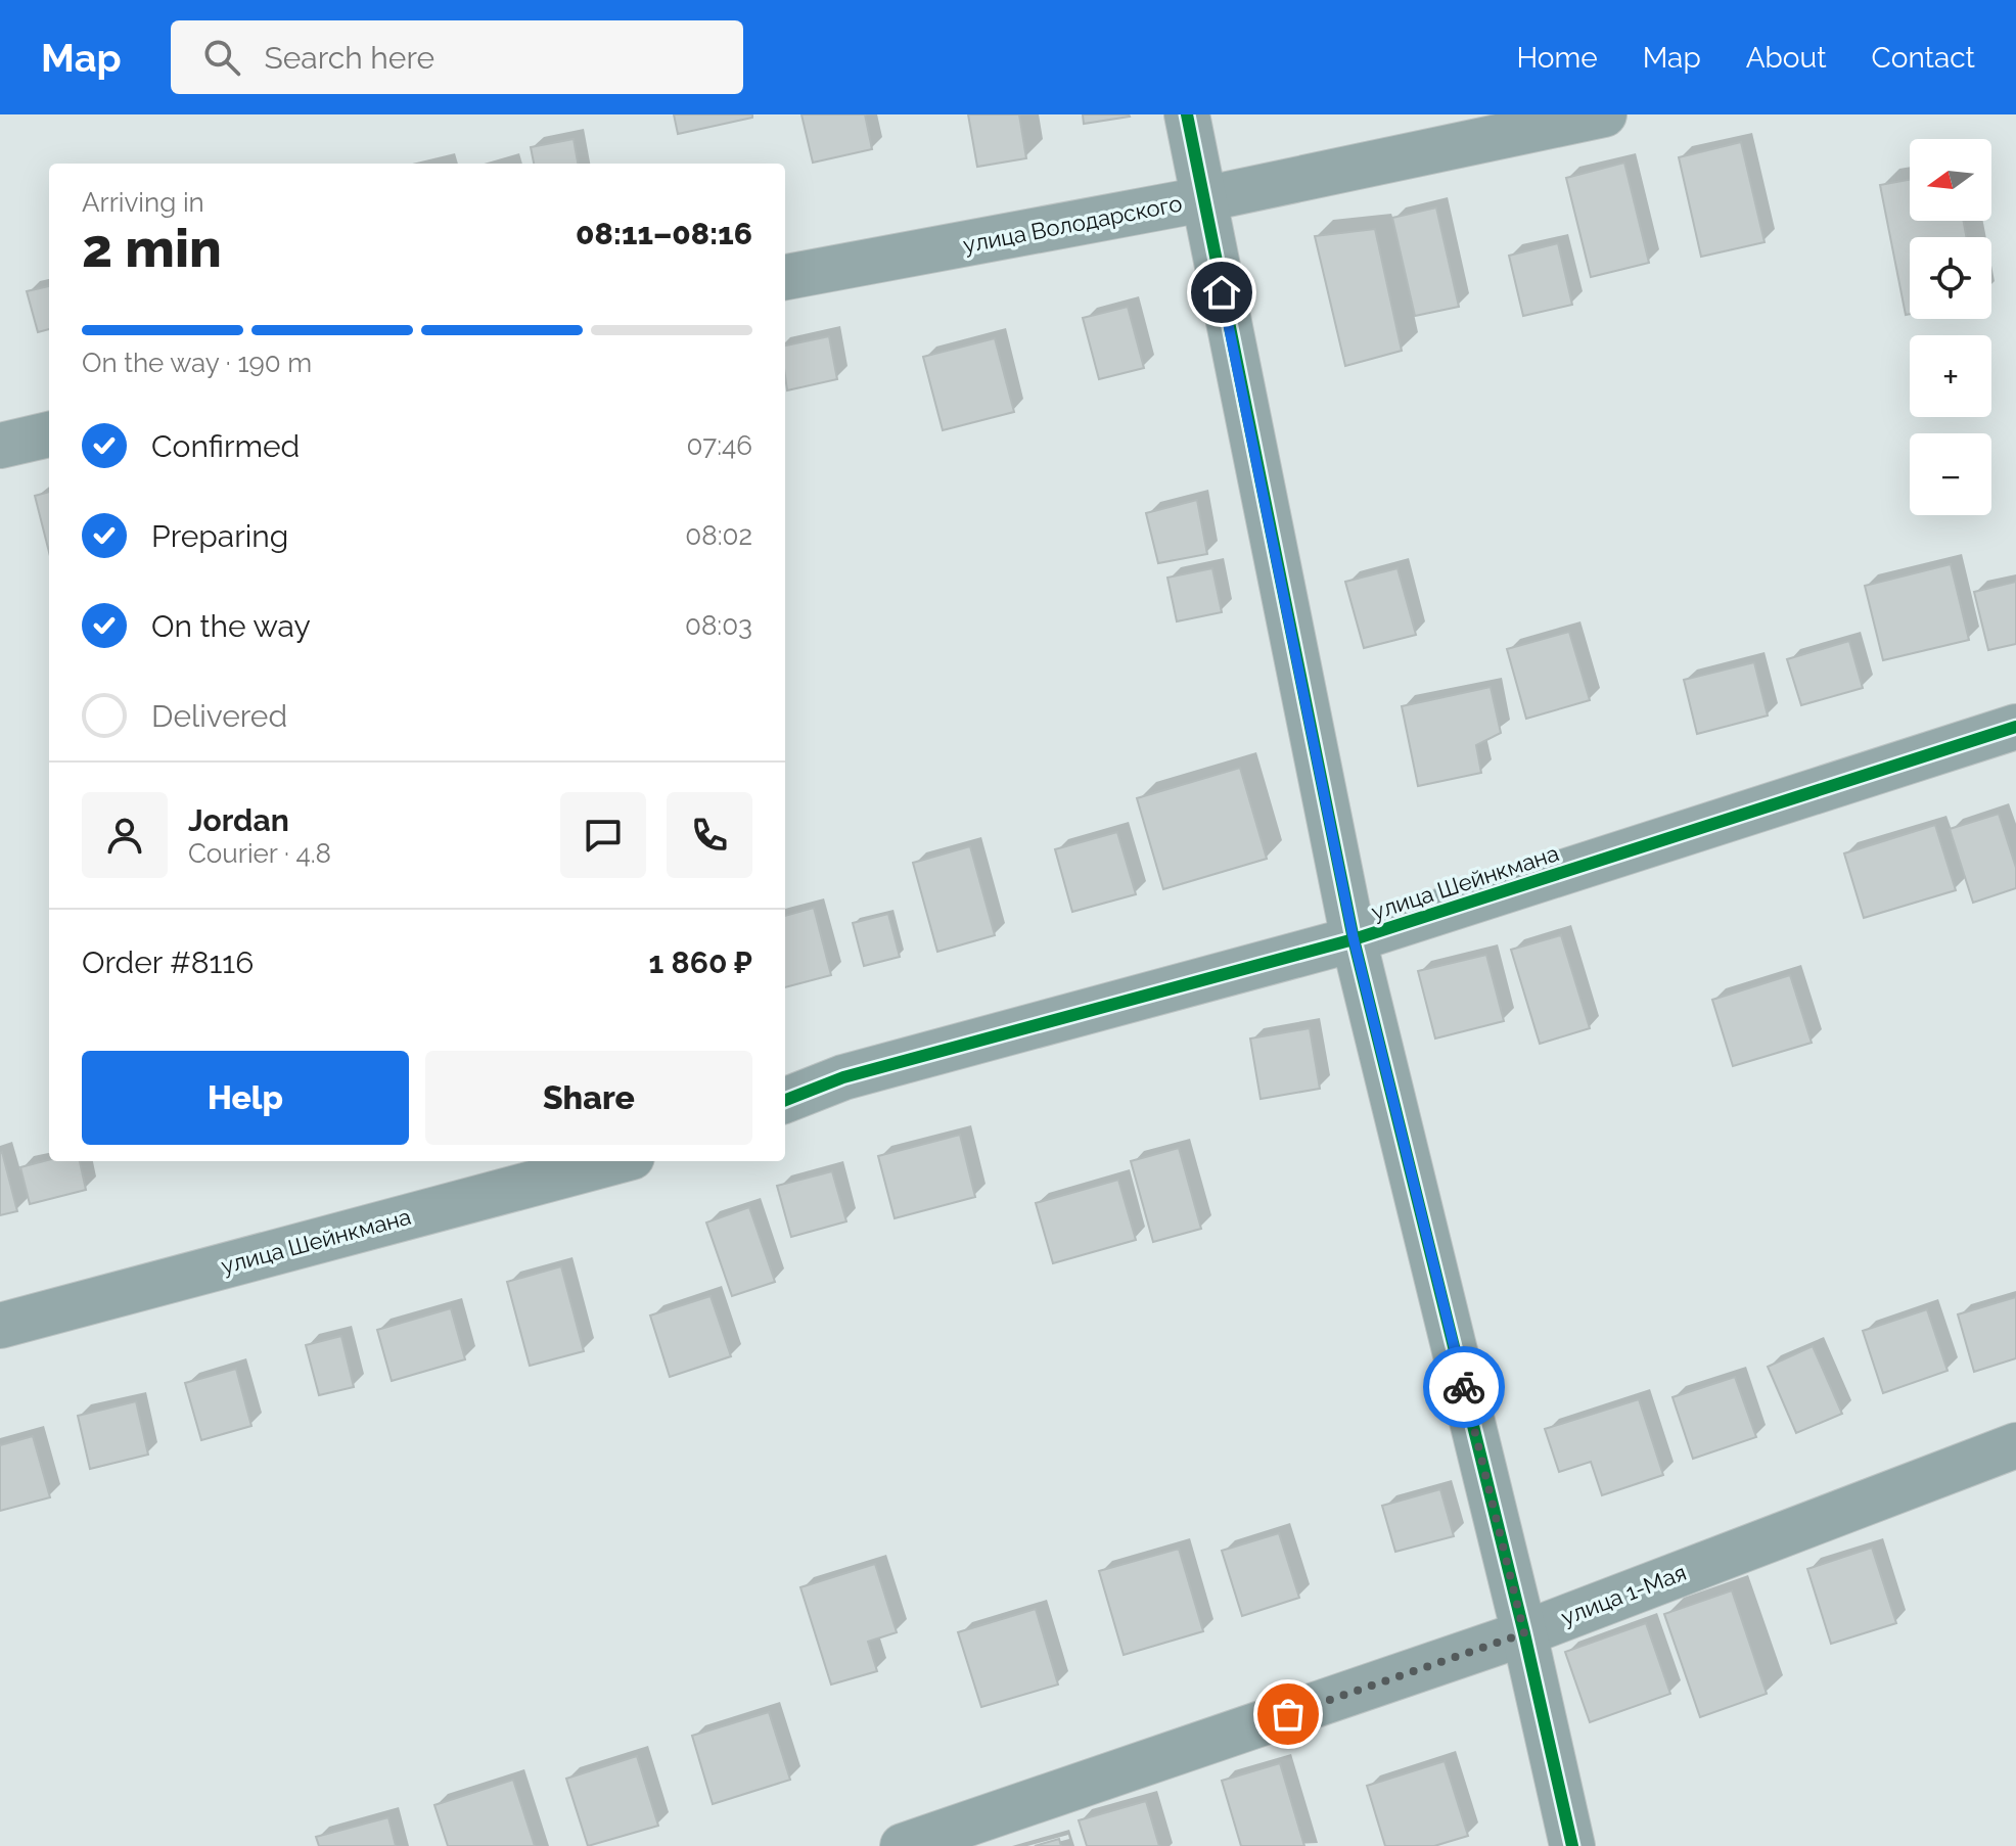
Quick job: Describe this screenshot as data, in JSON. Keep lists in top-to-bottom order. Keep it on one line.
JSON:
{"streets":{"street":["улица Володарского","улица Шейнкмана","улица 1-Мая"]},"north":"left","page":{"header":"Map","search":"Search here","nav":["Home","Map","About","Contact"],"map_buttons":["+","−"],"heading":["2 min","Arriving in","08:11–08:16"],"panel":["Jordan","Courier · 4.8","Order #8116","1 860 ₽"],"bar":"On the way · 190 m","list":[["Confirmed","07:46"],["Preparing","08:02"],["On the way","08:03"],"Delivered"],"buttons":["Help","Share"]}}
